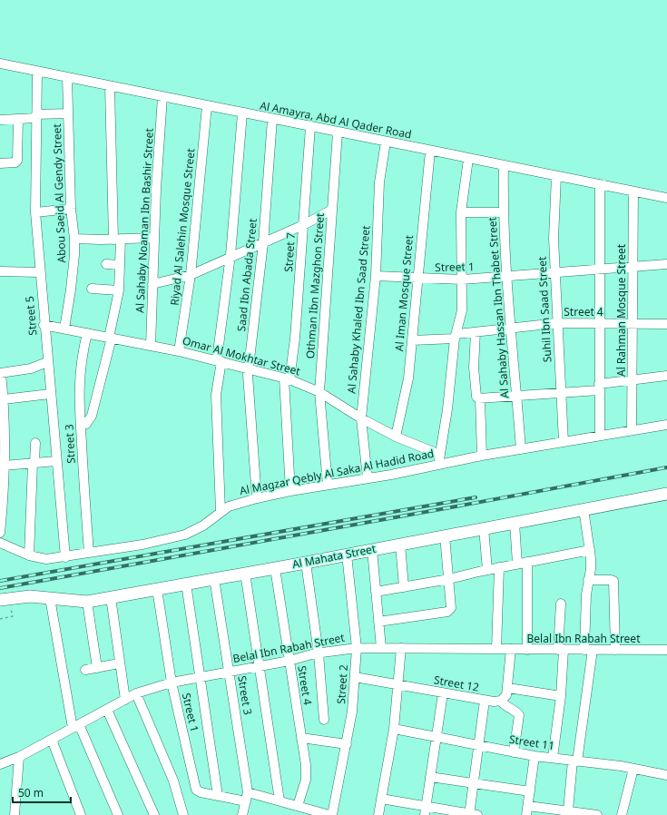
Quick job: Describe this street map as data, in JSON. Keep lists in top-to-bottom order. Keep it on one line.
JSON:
{"streets":{"street":["Al Amayra, Abd Al Qader Road","Abou Saeid Al Gendy Street","Al Sahaby Noaman Ibn Bashir Street","Riyad Al Salehin Mosque Street","Street 7","Street 1","Saad Ibn Abada Street","Othman Ibn Mazghon Street","Al Iman Mosque Street","Al Sahaby Hassan Ibn Thabet Street","Al Sahaby Khaled Ibn Saad Street","Suhil Ibn Saad Street","Al Rahman Mosque Street","Street 4","Street 5","Omar Al Mokhtar Street","Street 3","Al Magzar Qebly Al Saka Al Hadid Road","Al Mahata Street","Belal Ibn Rabah Street","Street 12","Street 2","Street 11"]},"crossings":[["Al Amayra, Abd Al Qader Road","Abou Saeid Al Gendy Street"],["Al Amayra, Abd Al Qader Road","Al Sahaby Noaman Ibn Bashir Street"],["Al Amayra, Abd Al Qader Road","Riyad Al Salehin Mosque Street"],["Al Amayra, Abd Al Qader Road","Street 7"],["Al Amayra, Abd Al Qader Road","Saad Ibn Abada Street"],["Al Amayra, Abd Al Qader Road","Othman Ibn Mazghon Street"],["Al Amayra, Abd Al Qader Road","Al Iman Mosque Street"],["Al Amayra, Abd Al Qader Road","Al Sahaby Hassan Ibn Thabet Street"],["Al Amayra, Abd Al Qader Road","Al Sahaby Khaled Ibn Saad Street"],["Al Amayra, Abd Al Qader Road","Suhil Ibn Saad Street"],["Al Amayra, Abd Al Qader Road","Al Rahman Mosque Street"],["Al Amayra, Abd Al Qader Road","Street 5"],["Abou Saeid Al Gendy Street","Omar Al Mokhtar Street"],["Al Sahaby Noaman Ibn Bashir Street","Omar Al Mokhtar Street"],["Riyad Al Salehin Mosque Street","Omar Al Mokhtar Street"],["Street 7","Omar Al Mokhtar Street"],["Street 7","Al Magzar Qebly Al Saka Al Hadid Road"],["Street 1","Al Iman Mosque Street"],["Street 1","Al Sahaby Hassan Ibn Thabet Street"],["Street 1","Al Sahaby Khaled Ibn Saad Street"],["Street 1","Suhil Ibn Saad Street"],["Street 1","Al Rahman Mosque Street"],["Street 1","Street 4"],["Street 1","Street 3"],["Street 1","Al Mahata Street"],["Street 1","Belal Ibn Rabah Street"],["Saad Ibn Abada Street","Omar Al Mokhtar Street"],["Saad Ibn Abada Street","Al Magzar Qebly Al Saka Al Hadid Road"],["Othman Ibn Mazghon Street","Omar Al Mokhtar Street"],["Othman Ibn Mazghon Street","Al Magzar Qebly Al Saka Al Hadid Road"],["Al Iman Mosque Street","Street 4"],["Al Iman Mosque Street","Omar Al Mokhtar Street"],["Al Sahaby Hassan Ibn Thabet Street","Street 4"],["Al Sahaby Hassan Ibn Thabet Street","Al Magzar Qebly Al Saka Al Hadid Road"],["Al Sahaby Khaled Ibn Saad Street","Omar Al Mokhtar Street"],["Al Sahaby Khaled Ibn Saad Street","Al Magzar Qebly Al Saka Al Hadid Road"],["Suhil Ibn Saad Street","Street 4"],["Suhil Ibn Saad Street","Al Magzar Qebly Al Saka Al Hadid Road"],["Al Rahman Mosque Street","Street 4"],["Al Rahman Mosque Street","Al Magzar Qebly Al Saka Al Hadid Road"],["Street 4","Al Mahata Street"],["Street 4","Belal Ibn Rabah Street"],["Street 5","Omar Al Mokhtar Street"],["Street 5","Al Magzar Qebly Al Saka Al Hadid Road"],["Omar Al Mokhtar Street","Street 3"],["Street 3","Al Magzar Qebly Al Saka Al Hadid Road"],["Street 3","Al Mahata Street"],["Street 3","Belal Ibn Rabah Street"],["Al Mahata Street","Street 2"],["Belal Ibn Rabah Street","Street 2"],["Street 12","Street 2"]],"scale_bar":"50 m"}
